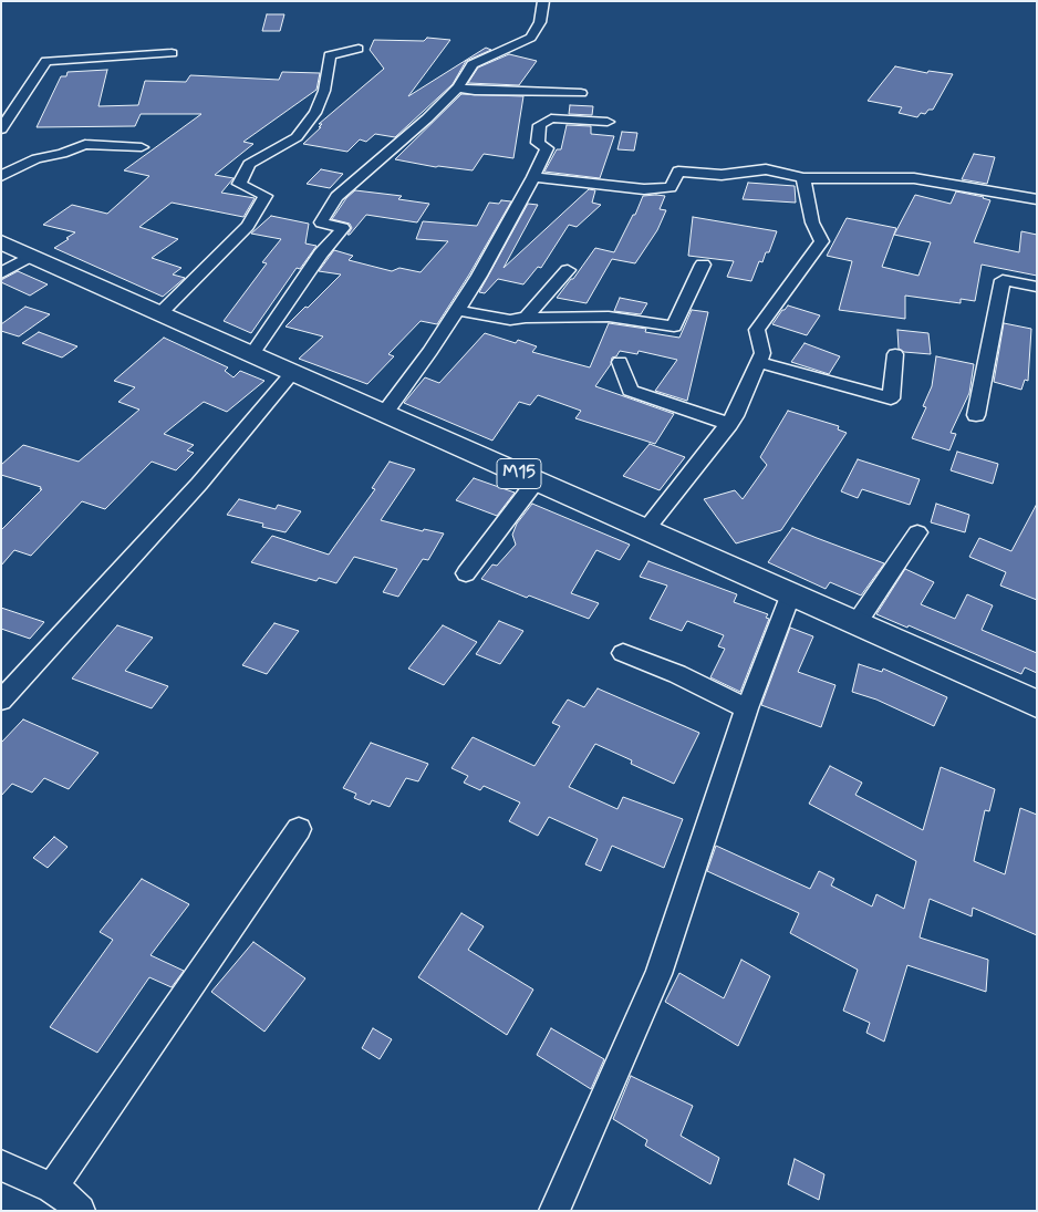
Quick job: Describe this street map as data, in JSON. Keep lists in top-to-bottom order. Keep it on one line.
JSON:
{"streets":{"highway":["M15"]}}
